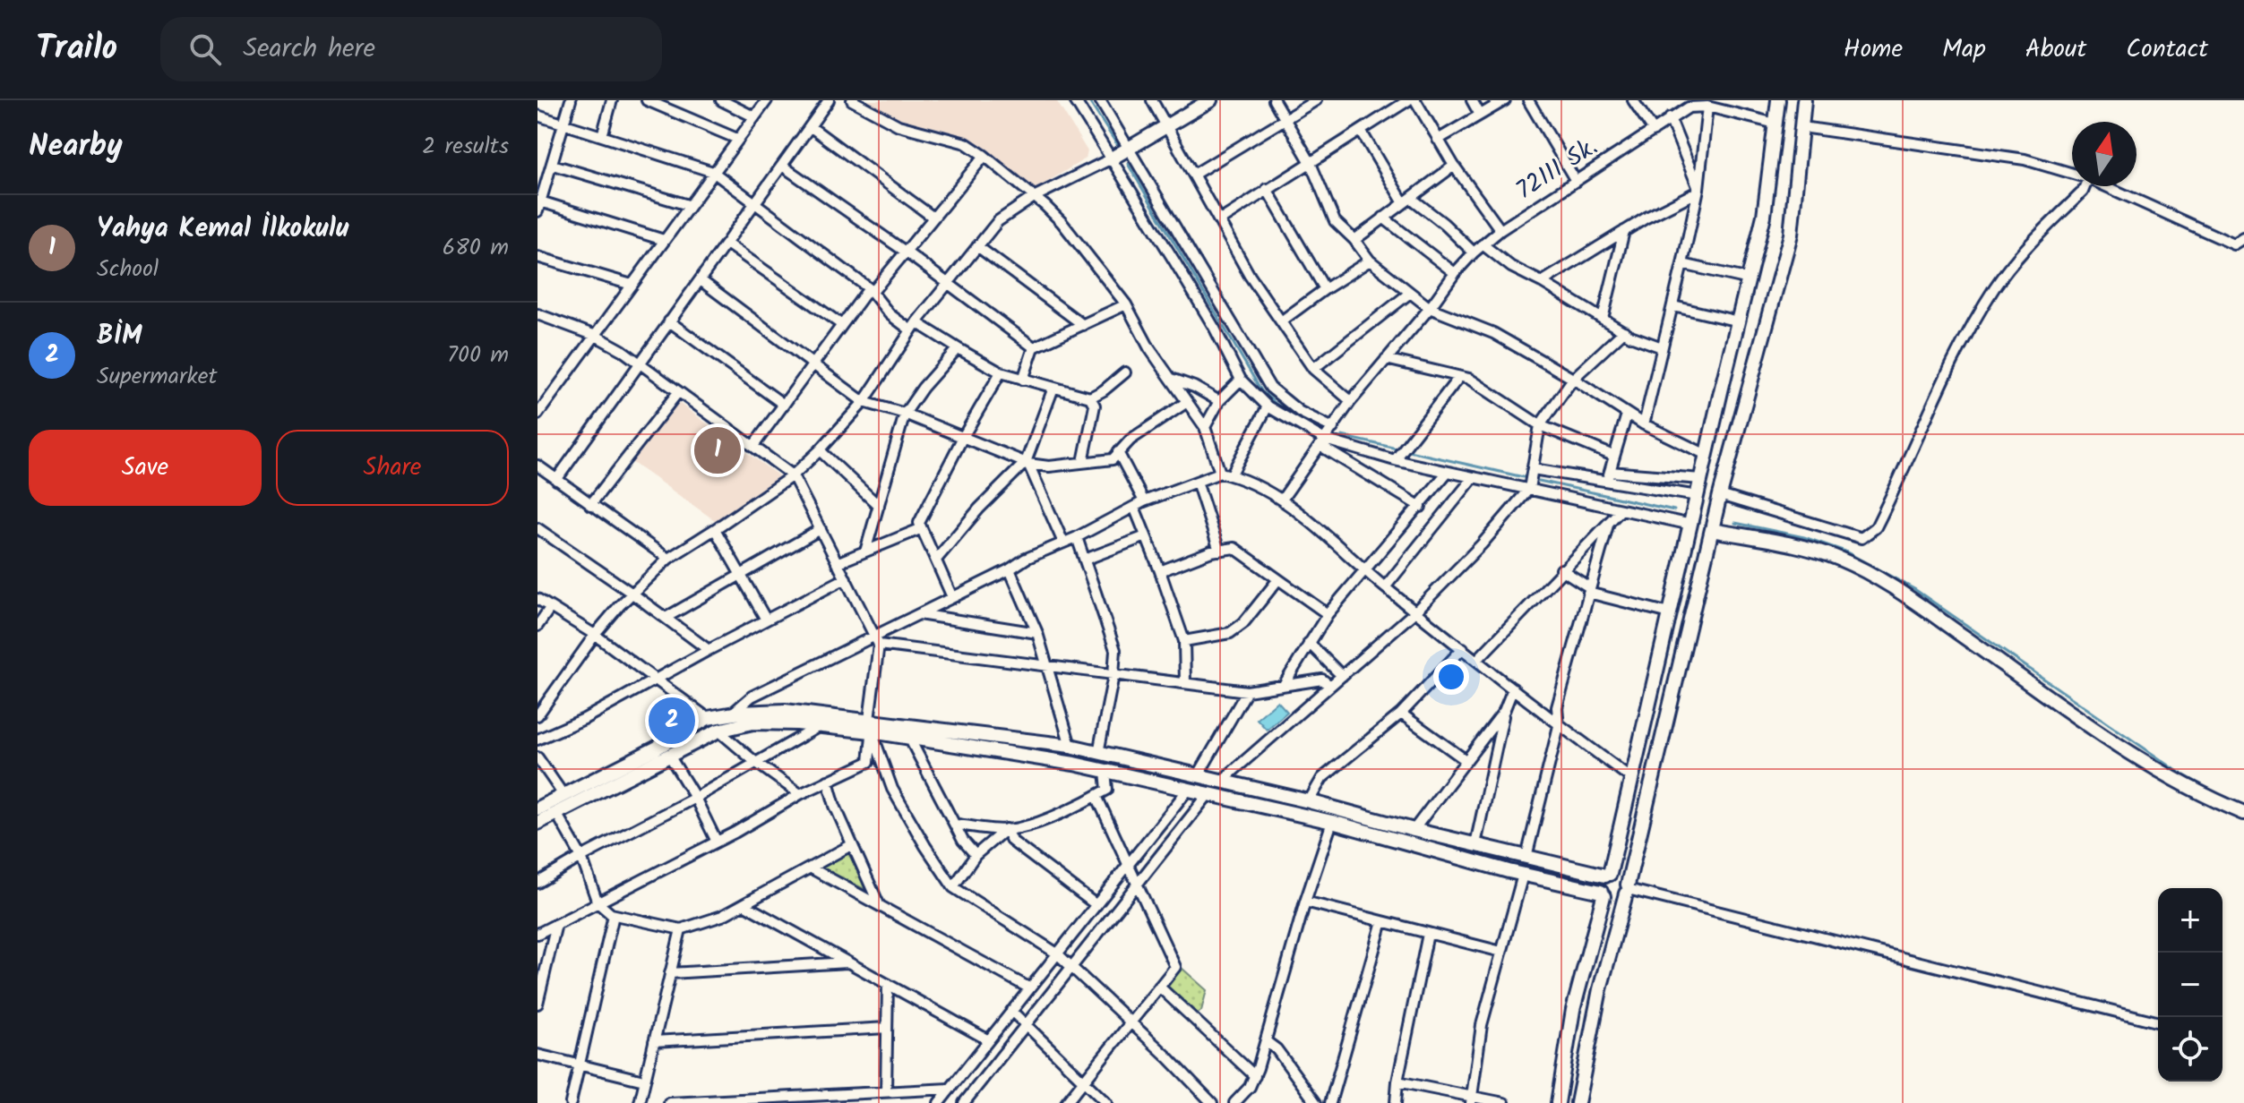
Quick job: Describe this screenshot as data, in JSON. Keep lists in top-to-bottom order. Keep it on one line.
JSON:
{"streets":{"street":["72111 Sk."]},"north":"top","page":{"header":"Trailo","search":"Search here","nav":["Home","Map","About","Contact"],"heading":["Nearby","2 results"],"list":[{"mark":"1","name":"Yahya Kemal İlkokulu","note":"School","value":"680 m"},{"mark":"2","name":"BİM","note":"Supermarket","value":"700 m"}],"buttons":["Save","Share"],"pins":["1","2"],"map_buttons":["+","−"]}}
